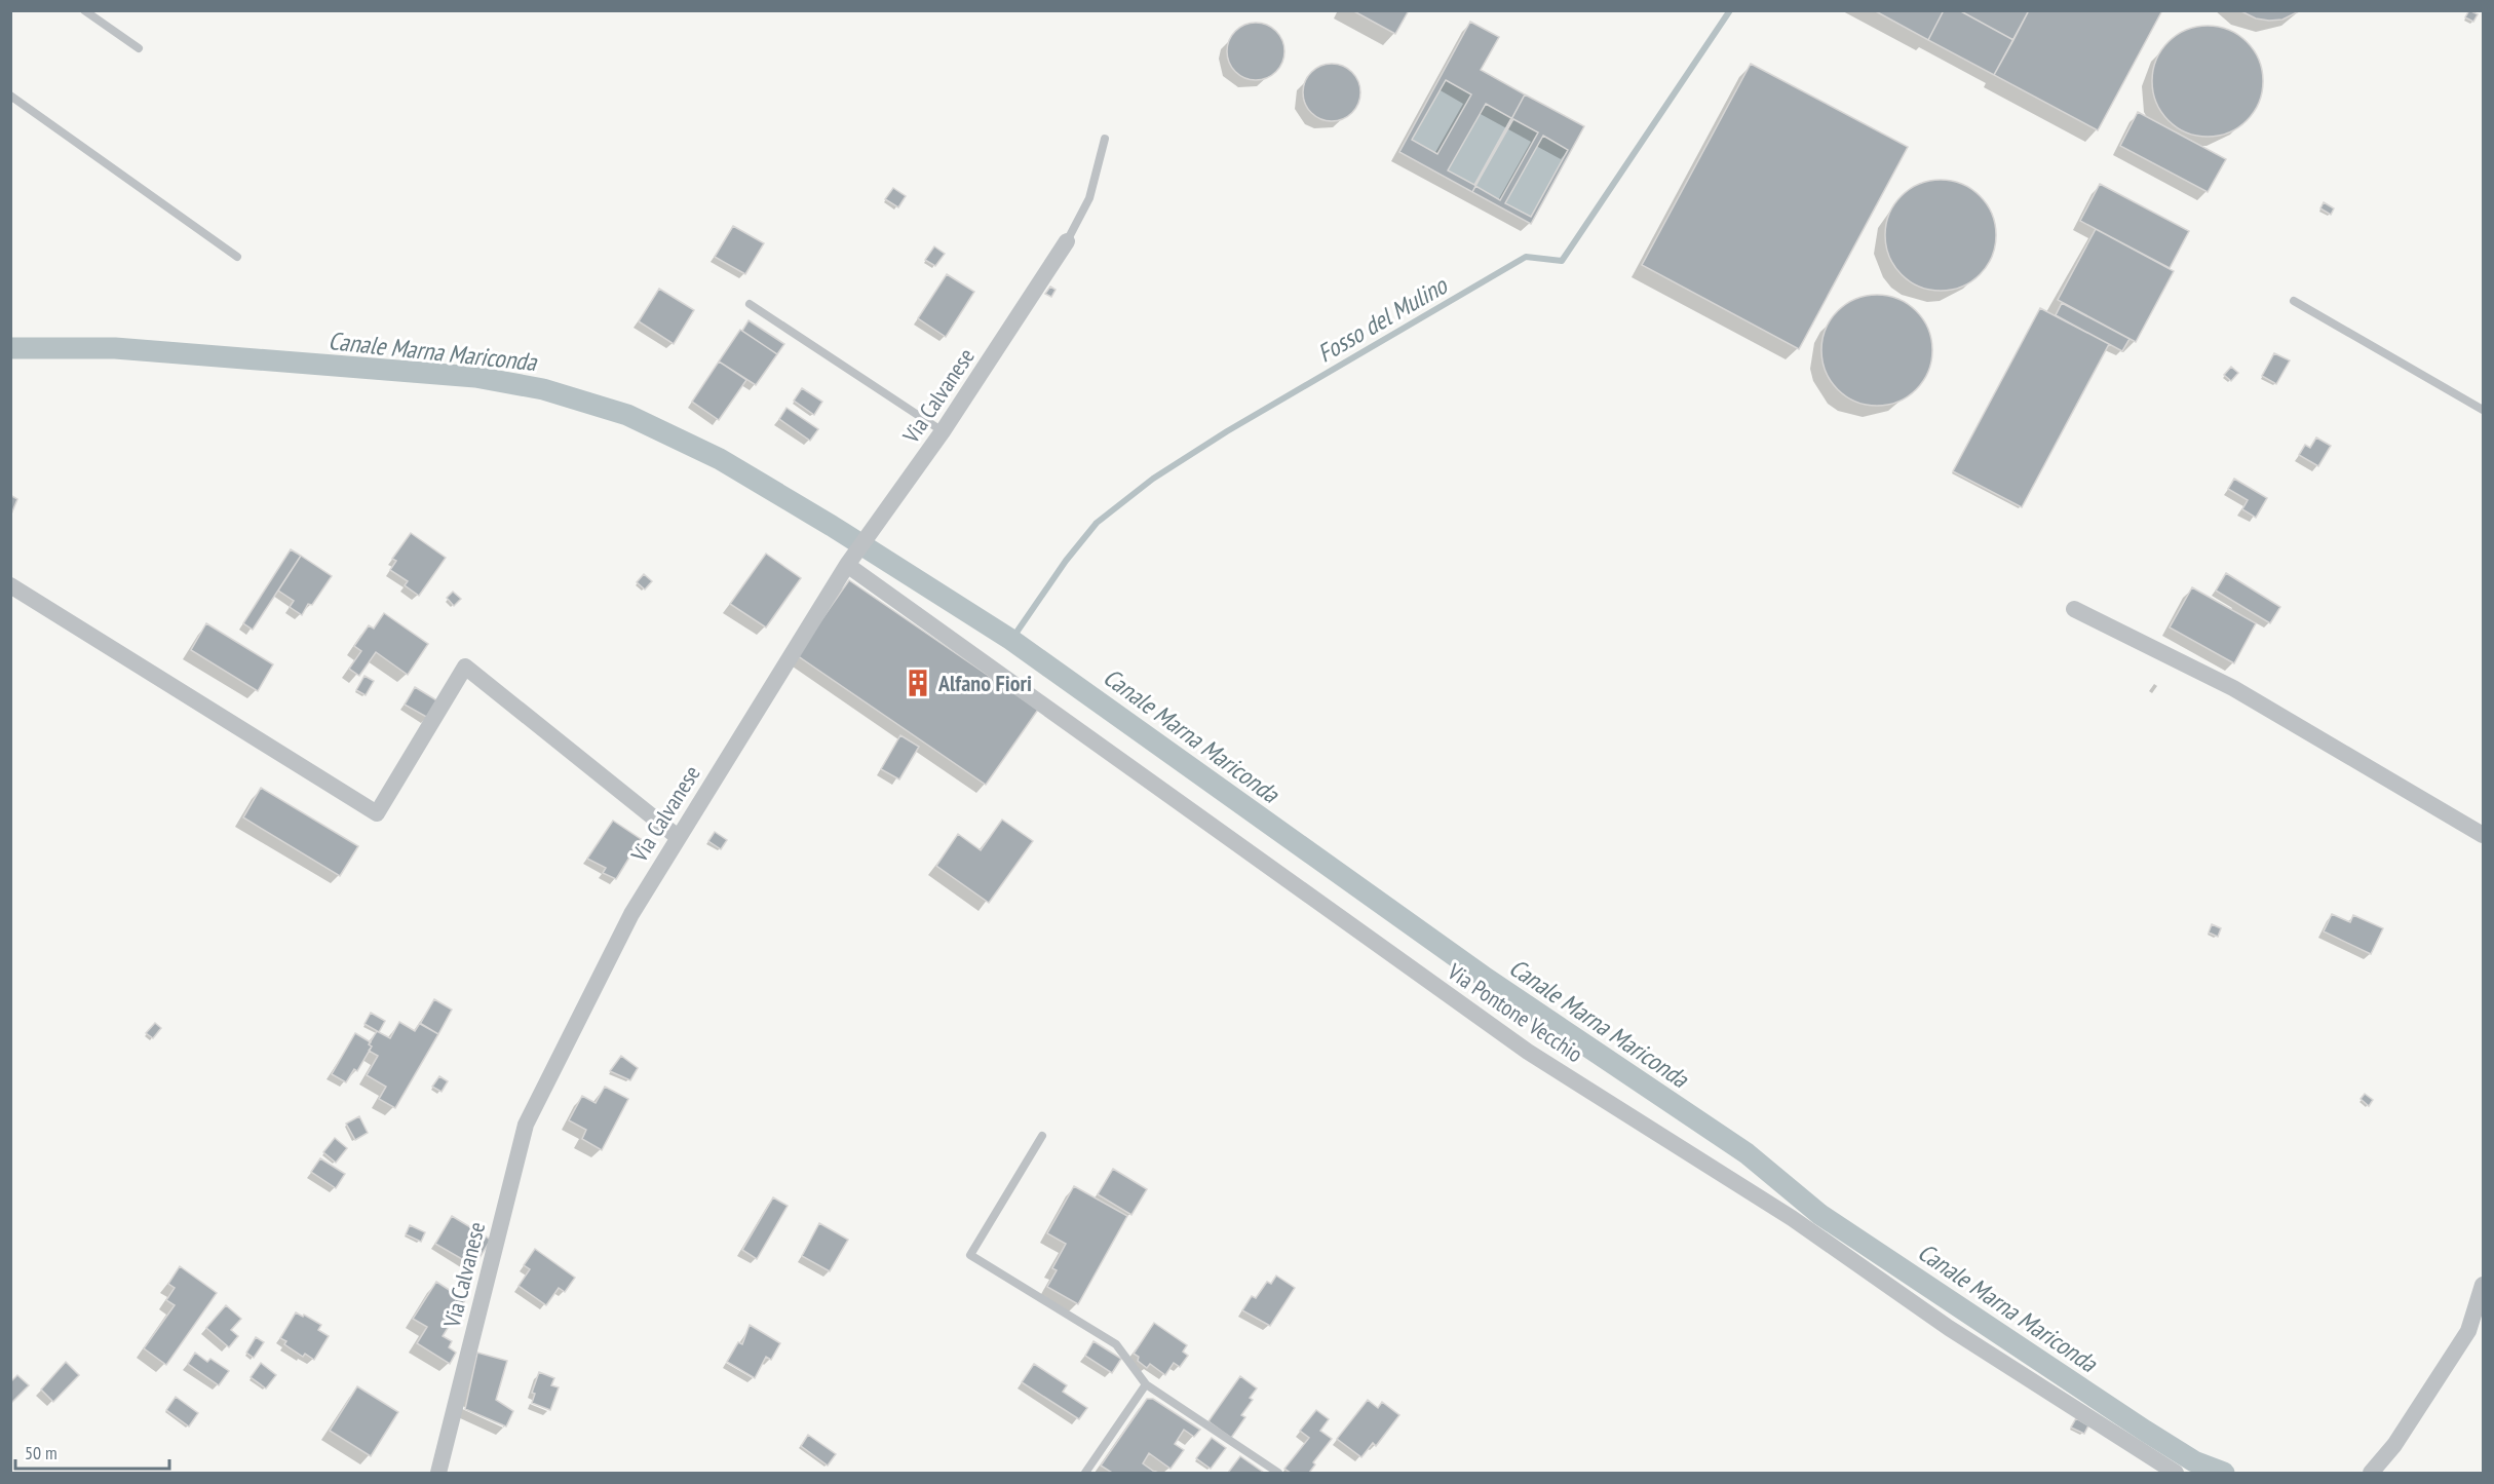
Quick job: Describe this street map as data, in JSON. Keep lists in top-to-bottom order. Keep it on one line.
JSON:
{"streets":{"street":["Via Calvanese","Via Pontone Vecchio"]},"crossings":[["Via Calvanese","Via Pontone Vecchio"]],"water":["Fosso del Mulino","Canale Marna Mariconda"],"places":{"building":["Alfano Fiori"]},"scale_bar":"50 m"}
